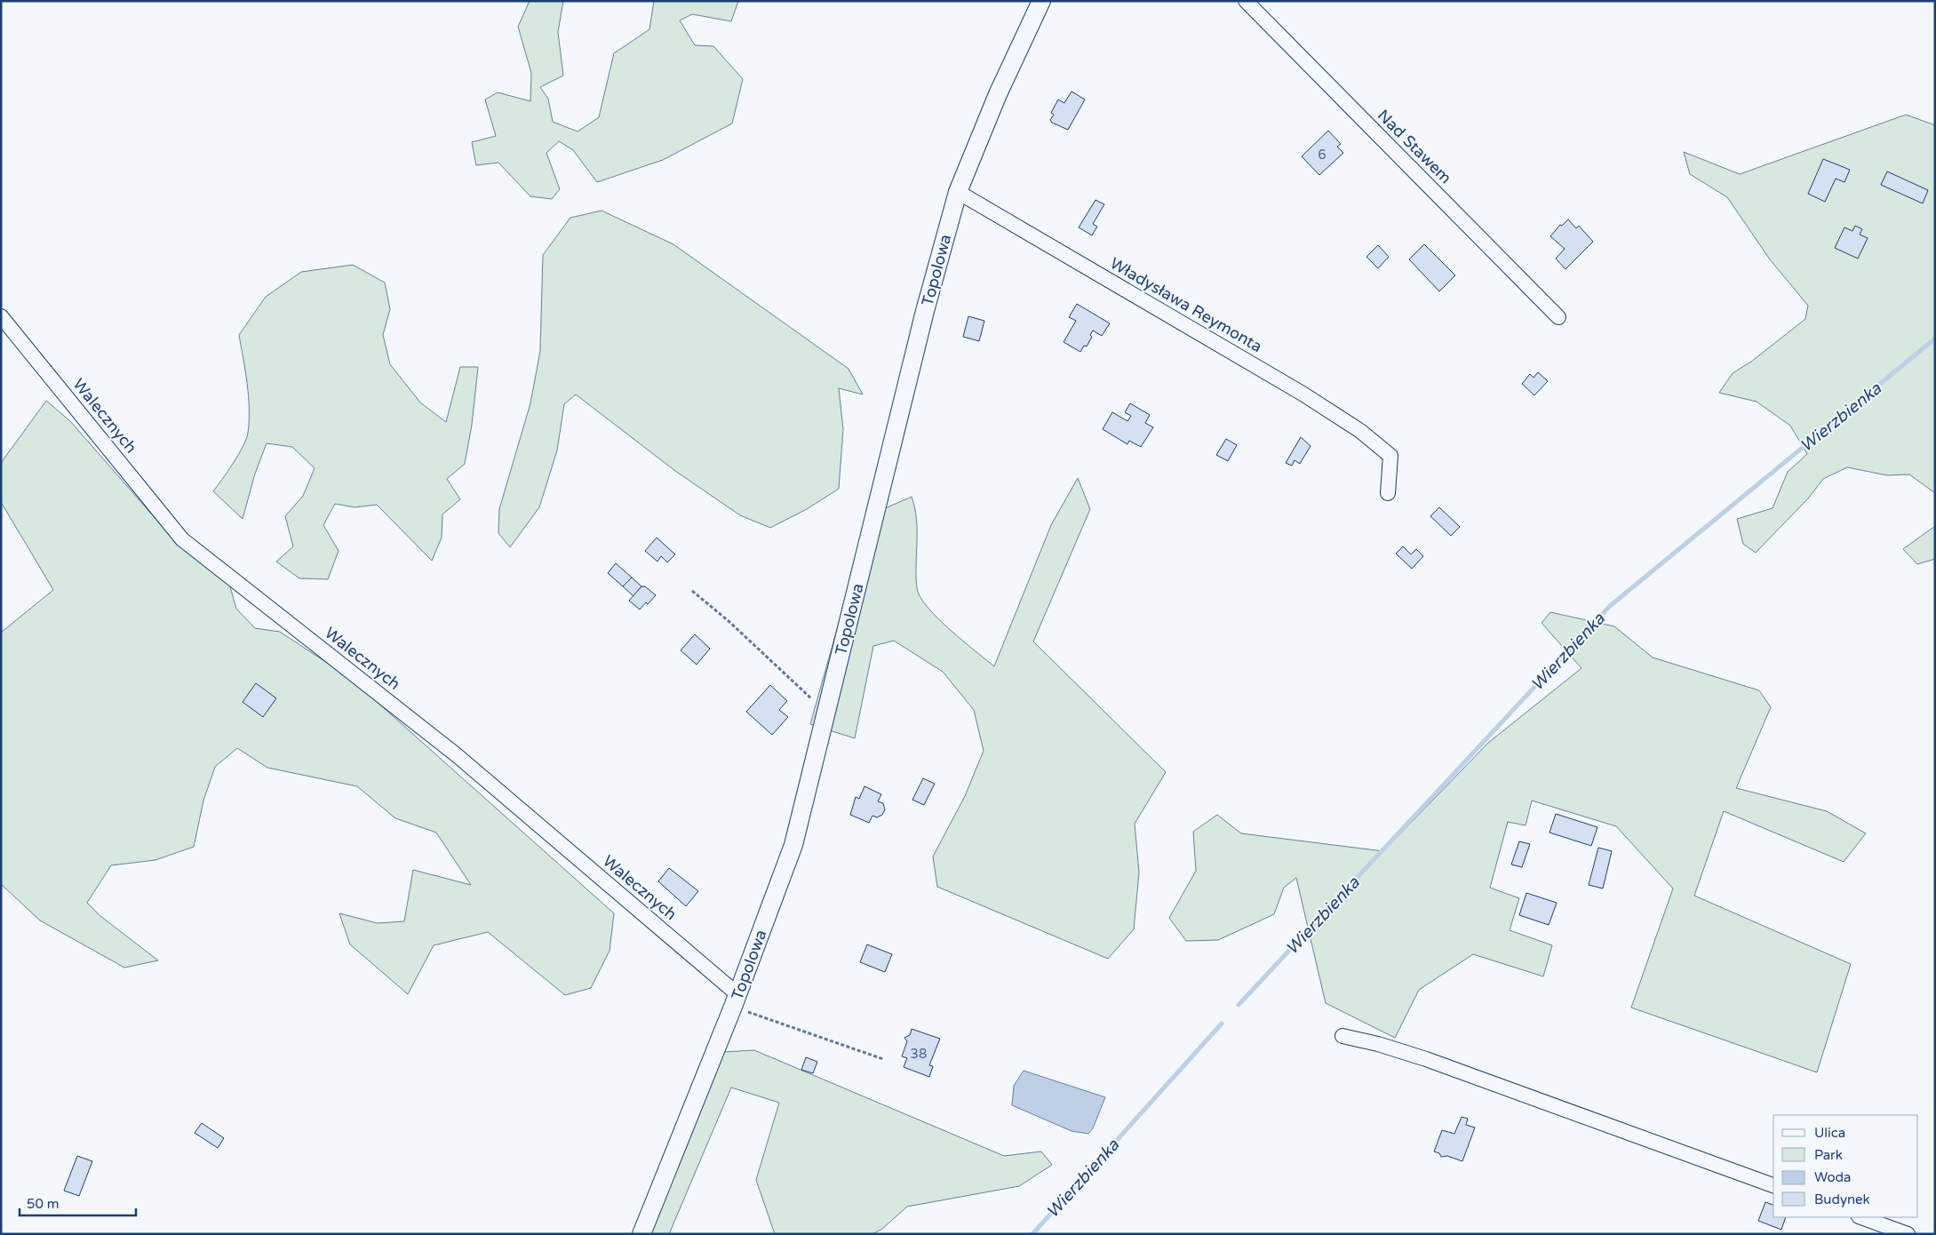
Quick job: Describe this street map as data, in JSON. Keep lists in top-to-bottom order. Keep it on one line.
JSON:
{"streets":{"street":["Nad Stawem","Topolowa","Władysława Reymonta","Walecznych"]},"crossings":[["Topolowa","Władysława Reymonta"],["Topolowa","Walecznych"]],"water":["Wierzbienka"],"house_numbers":["6","38"],"legend":["Ulica","Park","Woda","Budynek"],"scale_bar":"50 m"}
